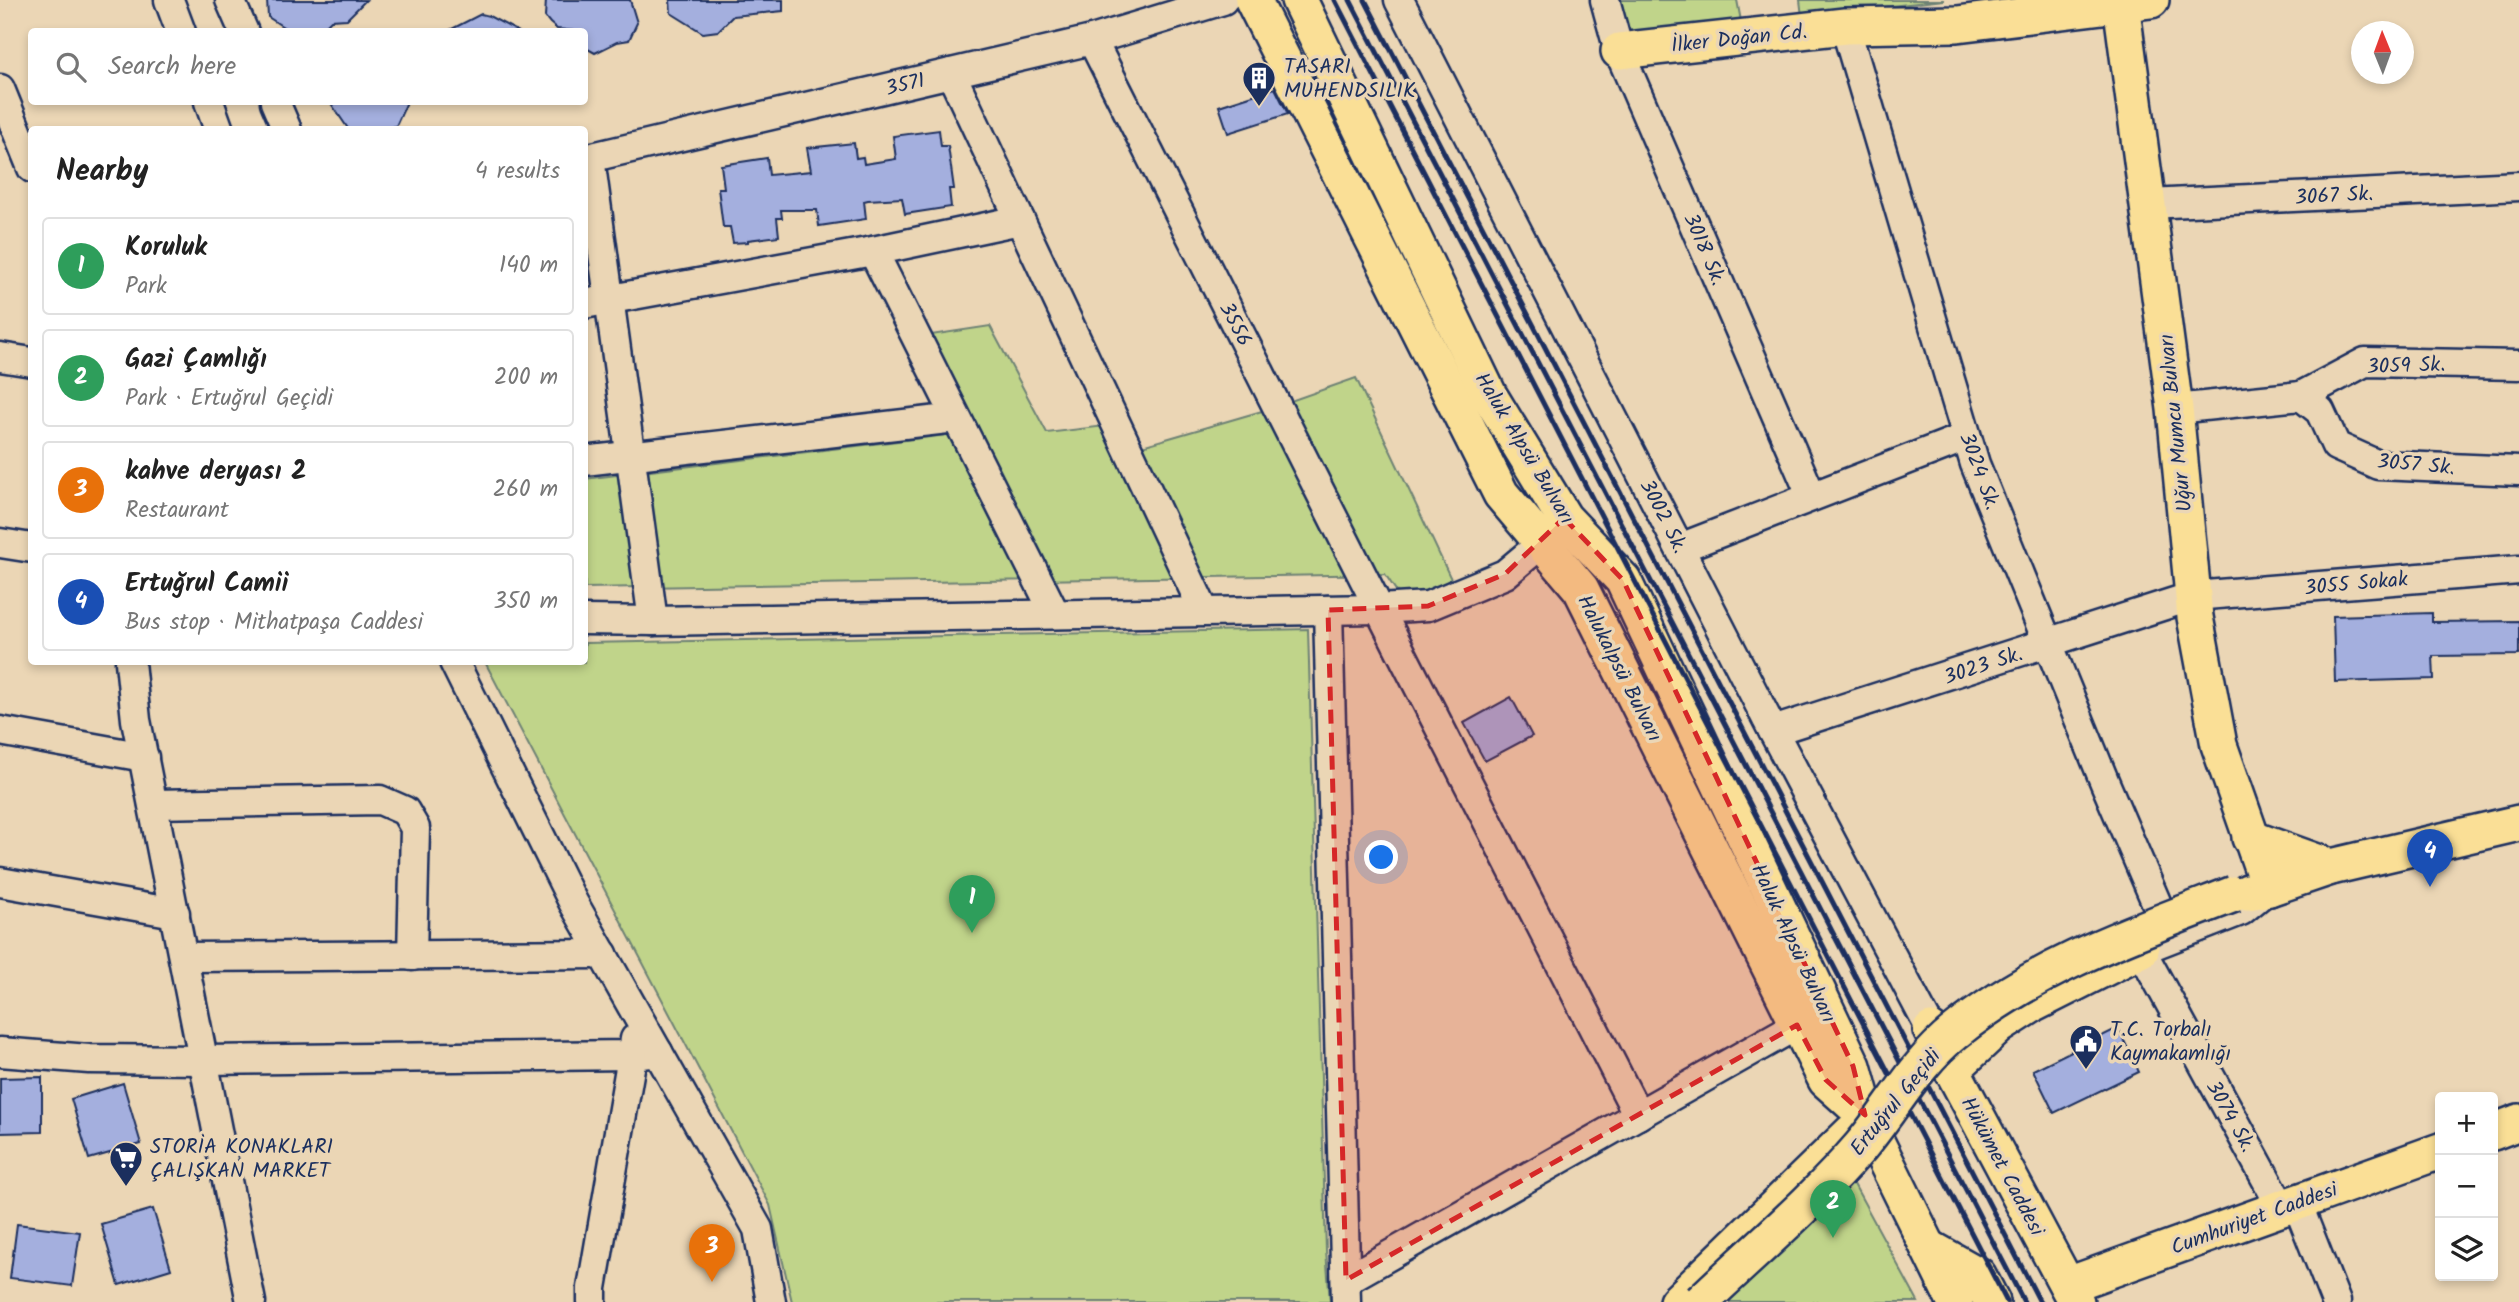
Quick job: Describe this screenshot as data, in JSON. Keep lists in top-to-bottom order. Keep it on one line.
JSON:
{"streets":{"main road":["İlker Doğan Cd.","Uğur Mumcu Bulvarı","Haluk Alpsü Bulvarı","Halukalpsü Bulvarı","Ertuğrul Geçidi","Hükümet Caddesi","Cumhuriyet Caddesi"],"street":["3571","3067 Sk.","3018 Sk.","3556","3059 Sk.","3057 Sk.","3024 Sk.","3002 Sk.","3055 Sokak","3023 Sk.","3074 Sk."]},"crossings":[["İlker Doğan Cd.","3018 Sk."],["İlker Doğan Cd.","Uğur Mumcu Bulvarı"],["İlker Doğan Cd.","3024 Sk."],["3571","3556"],["3067 Sk.","Uğur Mumcu Bulvarı"],["3059 Sk.","Uğur Mumcu Bulvarı"],["3059 Sk.","3057 Sk."],["Uğur Mumcu Bulvarı","3055 Sokak"],["Uğur Mumcu Bulvarı","3023 Sk."],["Uğur Mumcu Bulvarı","Ertuğrul Geçidi"],["Haluk Alpsü Bulvarı","Halukalpsü Bulvarı"],["3024 Sk.","3023 Sk."],["3002 Sk.","3023 Sk."],["3002 Sk.","Hükümet Caddesi"],["3055 Sokak","3023 Sk."],["3074 Sk.","Cumhuriyet Caddesi"],["Hükümet Caddesi","Cumhuriyet Caddesi"]],"places":{"building":["TASARI MUHENDSILIK"],"public building":["T.C. Torbalı Kaymakamlığı"],"supermarket":["STORİA KONAKLARI ÇALIŞKAN MARKET"]},"north":"top","page":{"search":"Search here","heading":["Nearby","4 results"],"list":[{"mark":"1","name":"Koruluk","note":"Park","value":"140 m"},{"mark":"2","name":"Gazi Çamlığı","note":"Park · Ertuğrul Geçidi","value":"200 m"},{"mark":"3","name":"kahve deryası 2","note":"Restaurant","value":"260 m"},{"mark":"4","name":"Ertuğrul Camii","note":"Bus stop · Mithatpaşa Caddesi","value":"350 m"}],"pins":["4","1","2","3"],"map_buttons":["+","−"]}}
